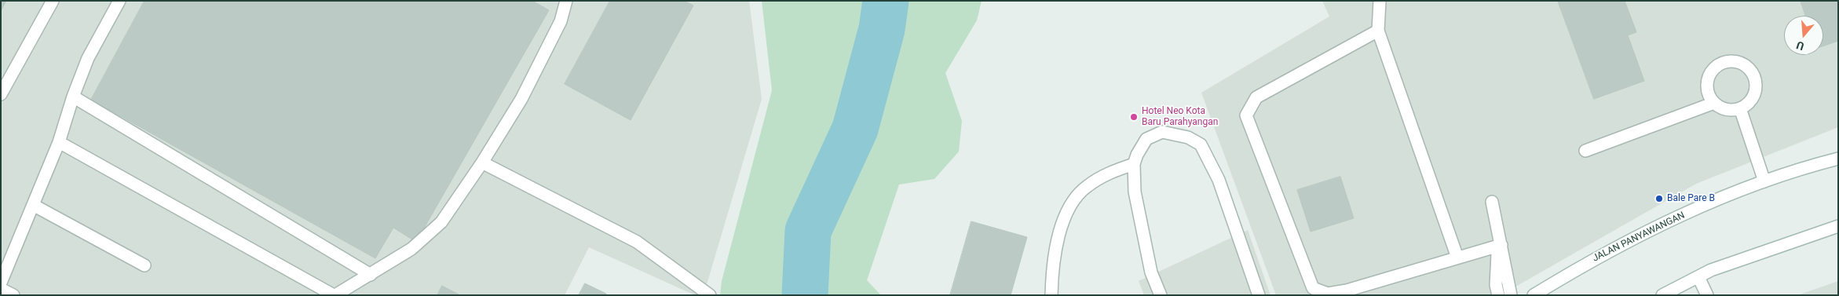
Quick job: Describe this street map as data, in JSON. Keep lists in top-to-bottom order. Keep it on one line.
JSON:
{"streets":{"main road":["JALAN PANYAWANGAN"]},"places":["Hotel Neo Kota Baru Parahyangan","Bale Pare B"],"north":"bottom"}
